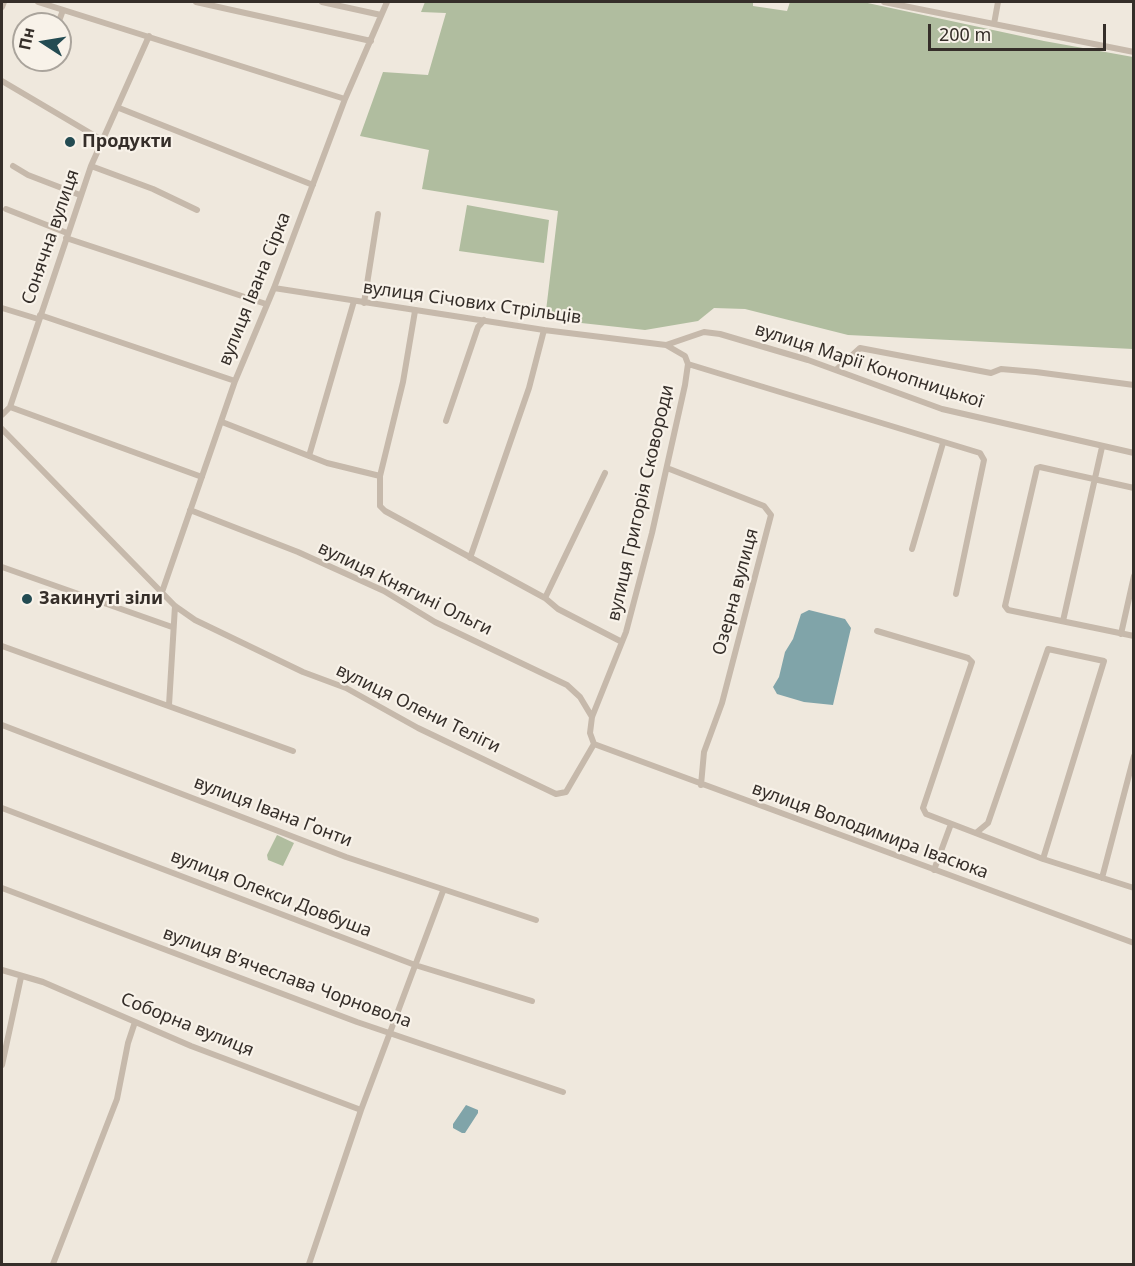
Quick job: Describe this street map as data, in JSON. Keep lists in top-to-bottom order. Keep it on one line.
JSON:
{"streets":{"street":["Сонячна вулиця","вулиця Івана Сірка","вулиця Січових Стрільців","вулиця Марії Конопницької","вулиця Григорія Сковороди","вулиця Княгині Ольги","Озерна вулиця","вулиця Олени Теліги","вулиця Івана Ґонти","вулиця Володимира Івасюка","вулиця Олекси Довбуша","вулиця Вʼячеслава Чорновола","Соборна вулиця"]},"crossings":[["вулиця Івана Сірка","вулиця Січових Стрільців"],["вулиця Івана Сірка","вулиця Княгині Ольги"],["вулиця Івана Сірка","вулиця Олени Теліги"],["вулиця Січових Стрільців","вулиця Марії Конопницької"],["вулиця Січових Стрільців","вулиця Григорія Сковороди"],["вулиця Марії Конопницької","вулиця Григорія Сковороди"],["вулиця Григорія Сковороди","вулиця Княгині Ольги"],["вулиця Григорія Сковороди","Озерна вулиця"],["вулиця Григорія Сковороди","вулиця Олени Теліги"],["вулиця Григорія Сковороди","вулиця Володимира Івасюка"],["Озерна вулиця","вулиця Володимира Івасюка"],["вулиця Олени Теліги","вулиця Володимира Івасюка"]],"places":["Продукти","Закинуті зіли"],"scale_bar":"200 m","north":"left"}
